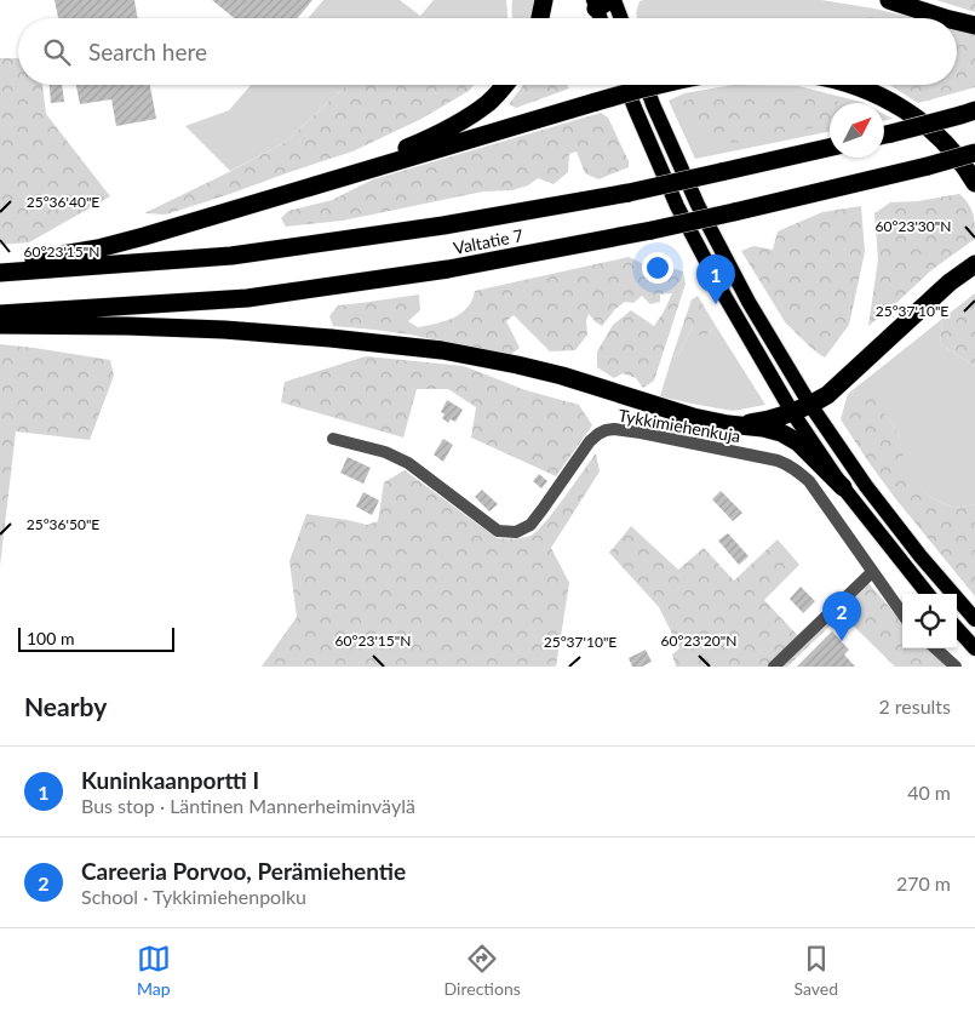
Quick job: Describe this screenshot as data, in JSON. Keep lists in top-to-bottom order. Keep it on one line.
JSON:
{"streets":{"highway":["Valtatie 7"],"street":["Tykkimiehenkuja"]},"scale_bar":"100 m","north":"top right","page":{"search":"Search here","pins":["1","2"],"scale":"100 m","heading":["Nearby","2 results"],"list":[{"mark":"1","name":"Kuninkaanportti I","note":"Bus stop · Läntinen Mannerheiminväylä","value":"40 m"},{"mark":"2","name":"Careeria Porvoo, Perämiehentie","note":"School · Tykkimiehenpolku","value":"270 m"}],"nav":["Map","Directions","Saved"]},"coordinates":["25°36'40\"E","60°23'30\"N","60°23'15\"N","25°37'10\"E","25°36'50\"E","60°23'20\"N"]}
